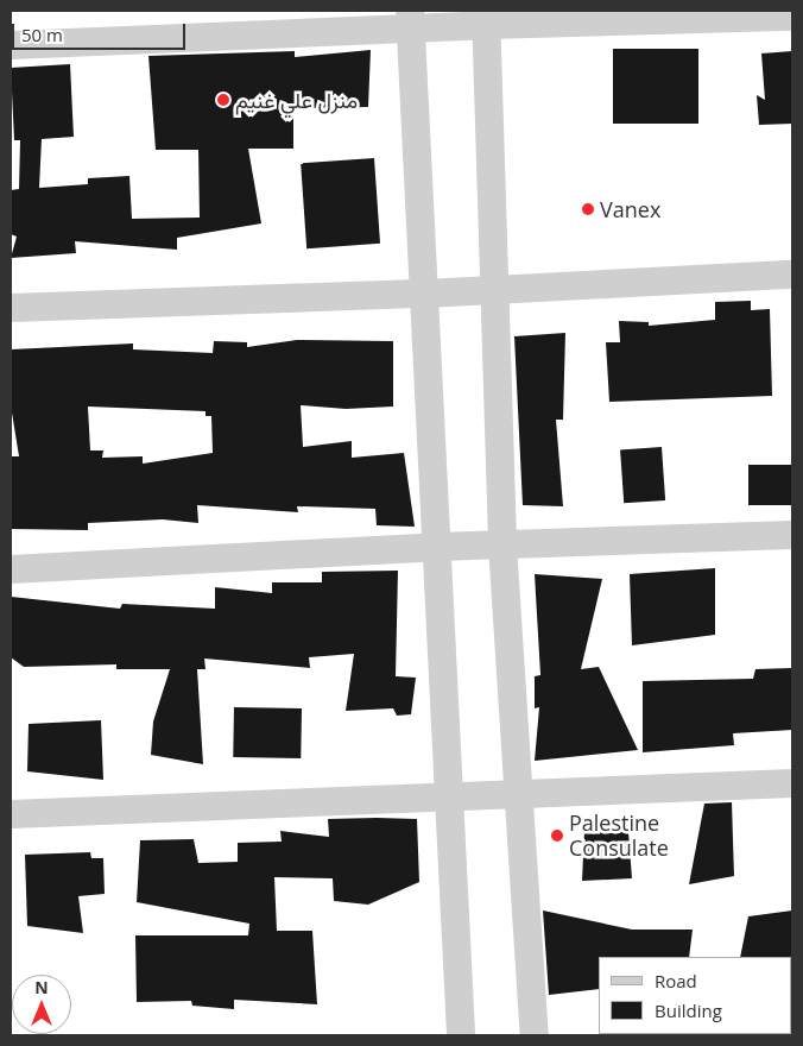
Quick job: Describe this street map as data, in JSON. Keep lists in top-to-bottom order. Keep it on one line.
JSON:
{"places":["منزل علي غنيم","Vanex","Palestine Consulate"],"legend":["Road","Building"],"scale_bar":"50 m","north":"top"}
